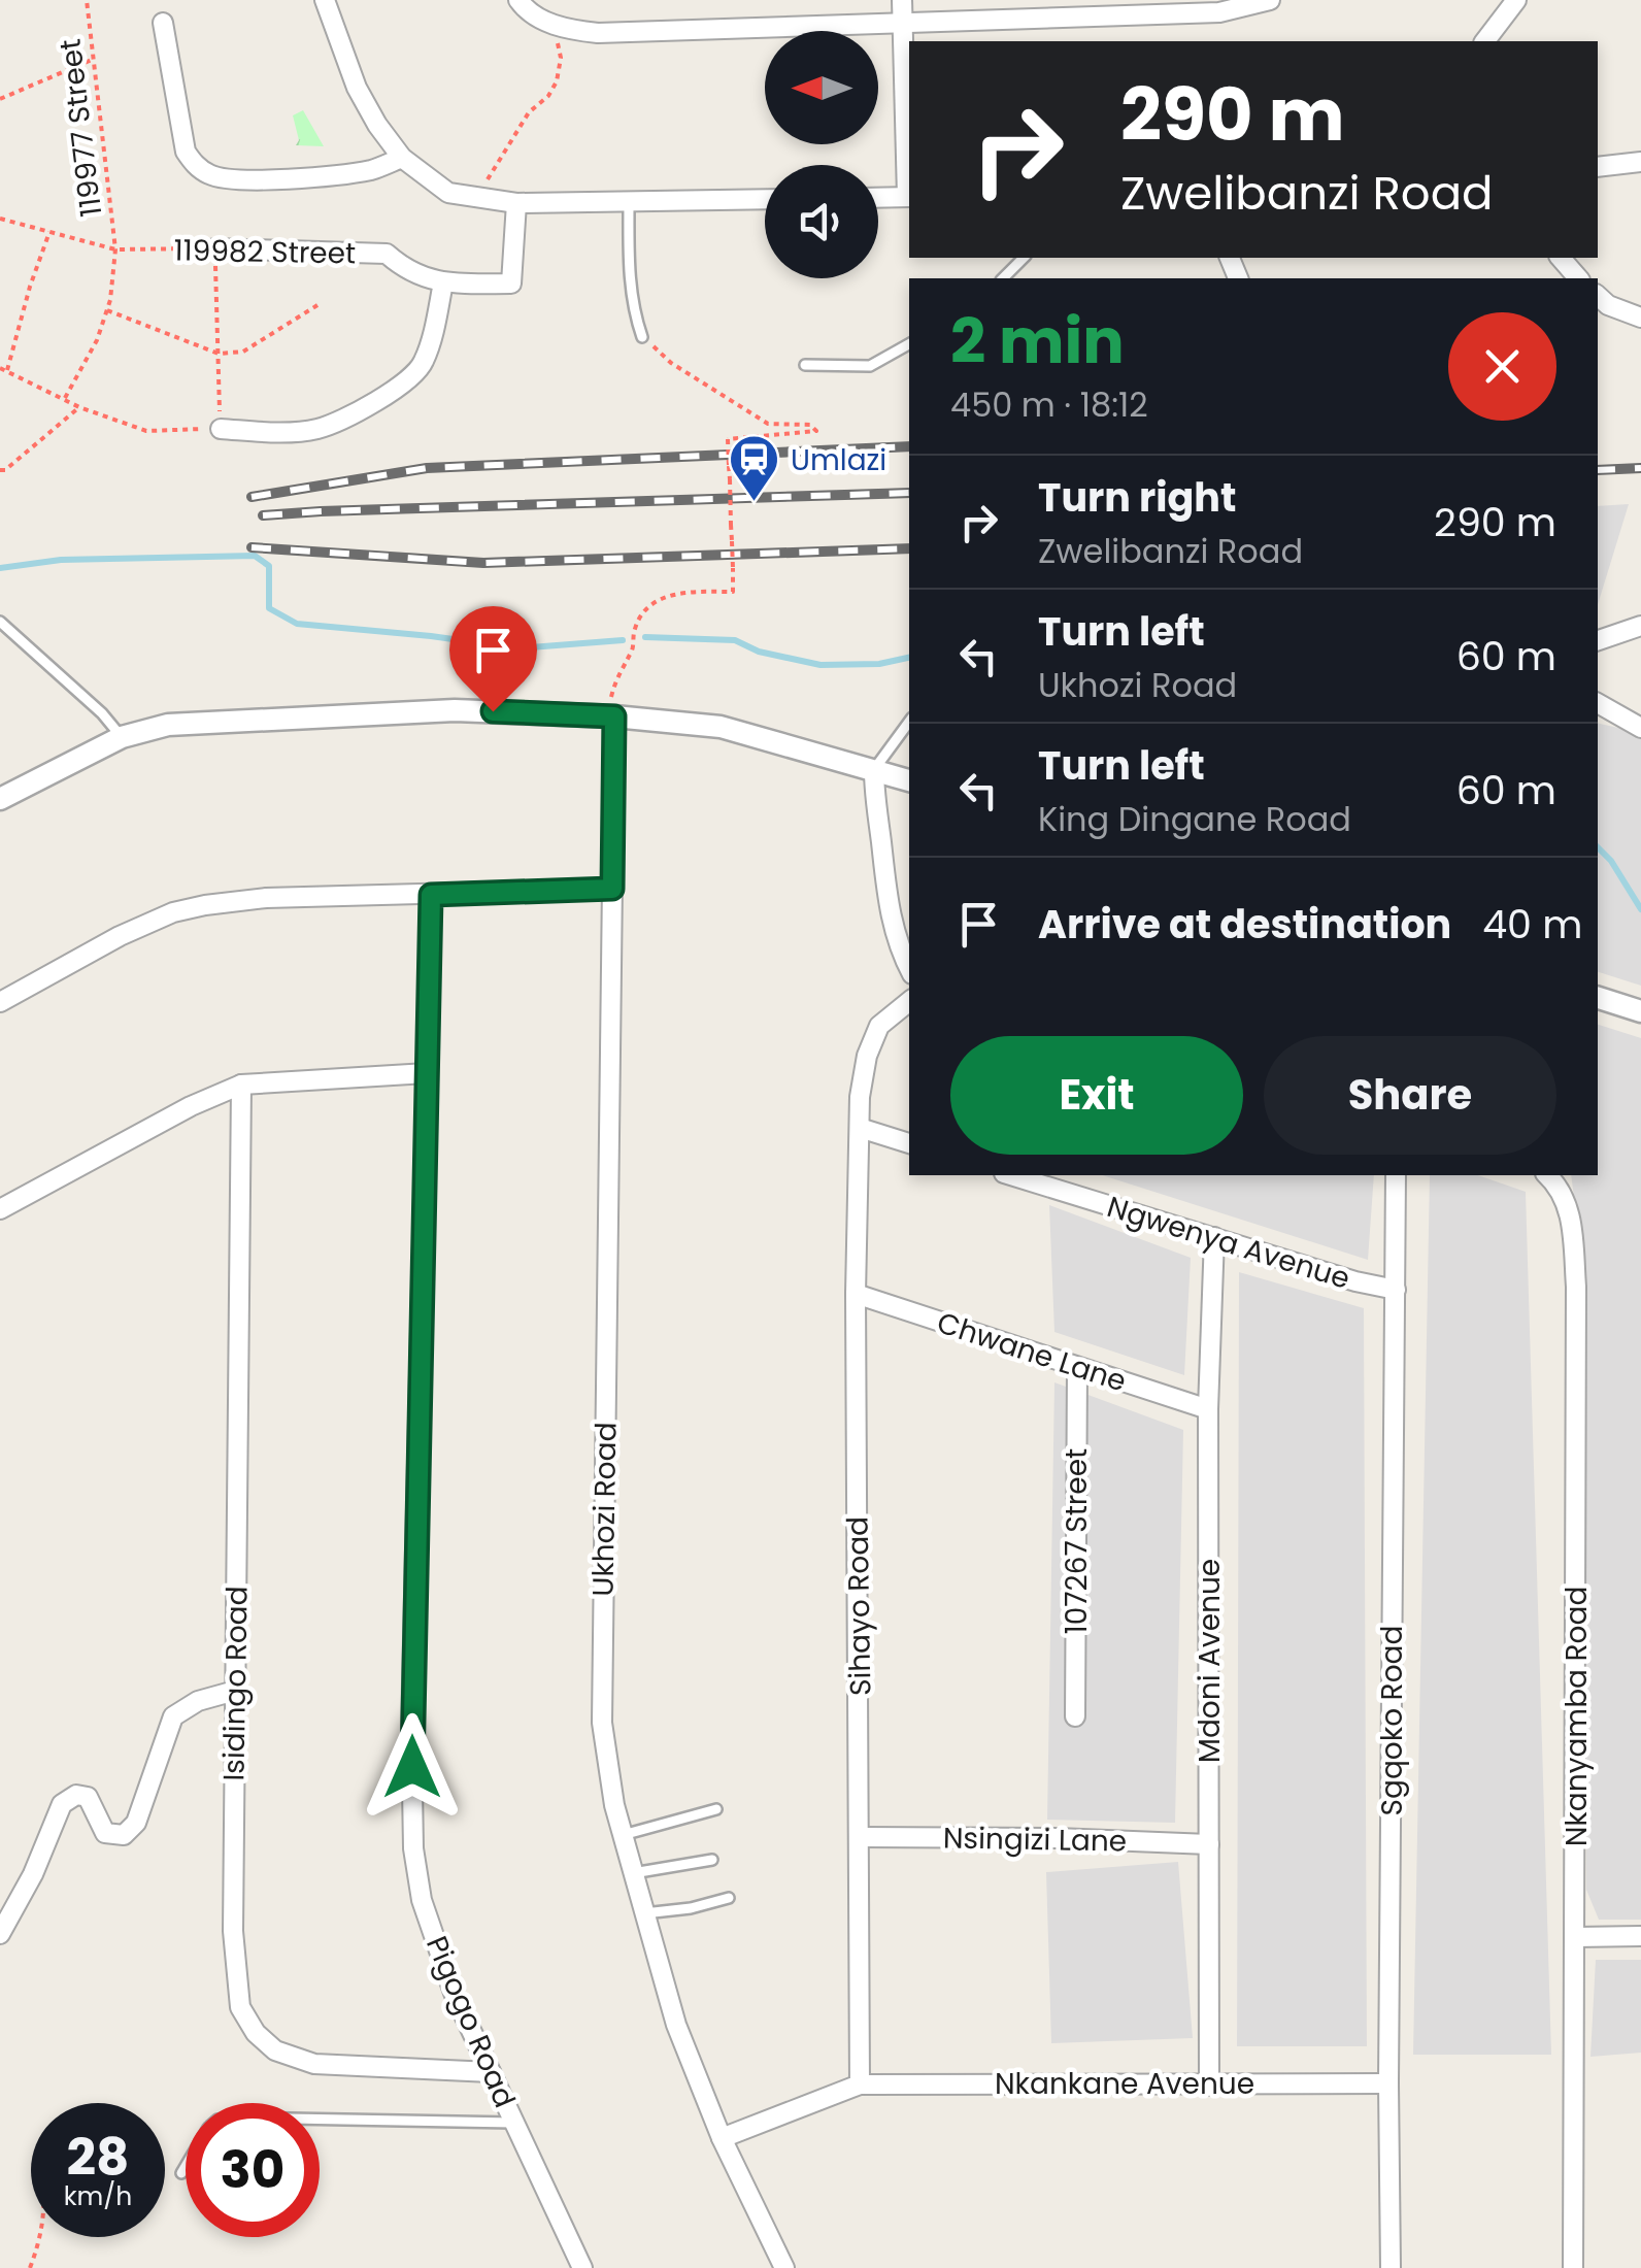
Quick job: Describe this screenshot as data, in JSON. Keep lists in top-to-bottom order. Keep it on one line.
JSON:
{"streets":{"street":["119982 Street","Ngwenya Avenue","Chwane Lane","Ukhozi Road","107267 Street","Sihayo Road","Mdoni Avenue","Isidingo Road","Nkanyamba Road","Sgqoko Road","Nsingizi Lane","Pigogo Road","Nkankane Avenue"],"path":["119977 Street"]},"crossings":[["119977 Street","119982 Street"],["Ngwenya Avenue","Mdoni Avenue"],["Ngwenya Avenue","Sgqoko Road"],["Chwane Lane","107267 Street"],["Chwane Lane","Sihayo Road"],["Chwane Lane","Mdoni Avenue"],["Sihayo Road","Nsingizi Lane"],["Sihayo Road","Nkankane Avenue"],["Mdoni Avenue","Nsingizi Lane"],["Mdoni Avenue","Nkankane Avenue"],["Isidingo Road","Pigogo Road"],["Sgqoko Road","Nkankane Avenue"]],"places":{"station":["Umlazi"]},"north":"left","page":{"turn":["290 m","Zwelibanzi Road"],"heading":["2 min","450 m · 18:12"],"list":[{"name":"Turn right","note":"Zwelibanzi Road","value":"290 m"},{"name":"Turn left","note":"Ukhozi Road","value":"60 m"},{"name":"Turn left","note":"King Dingane Road","value":"60 m"},{"name":"Arrive at destination","value":"40 m"}],"buttons":["Exit","Share"],"speed":"28 km/h","limit":"30"}}
